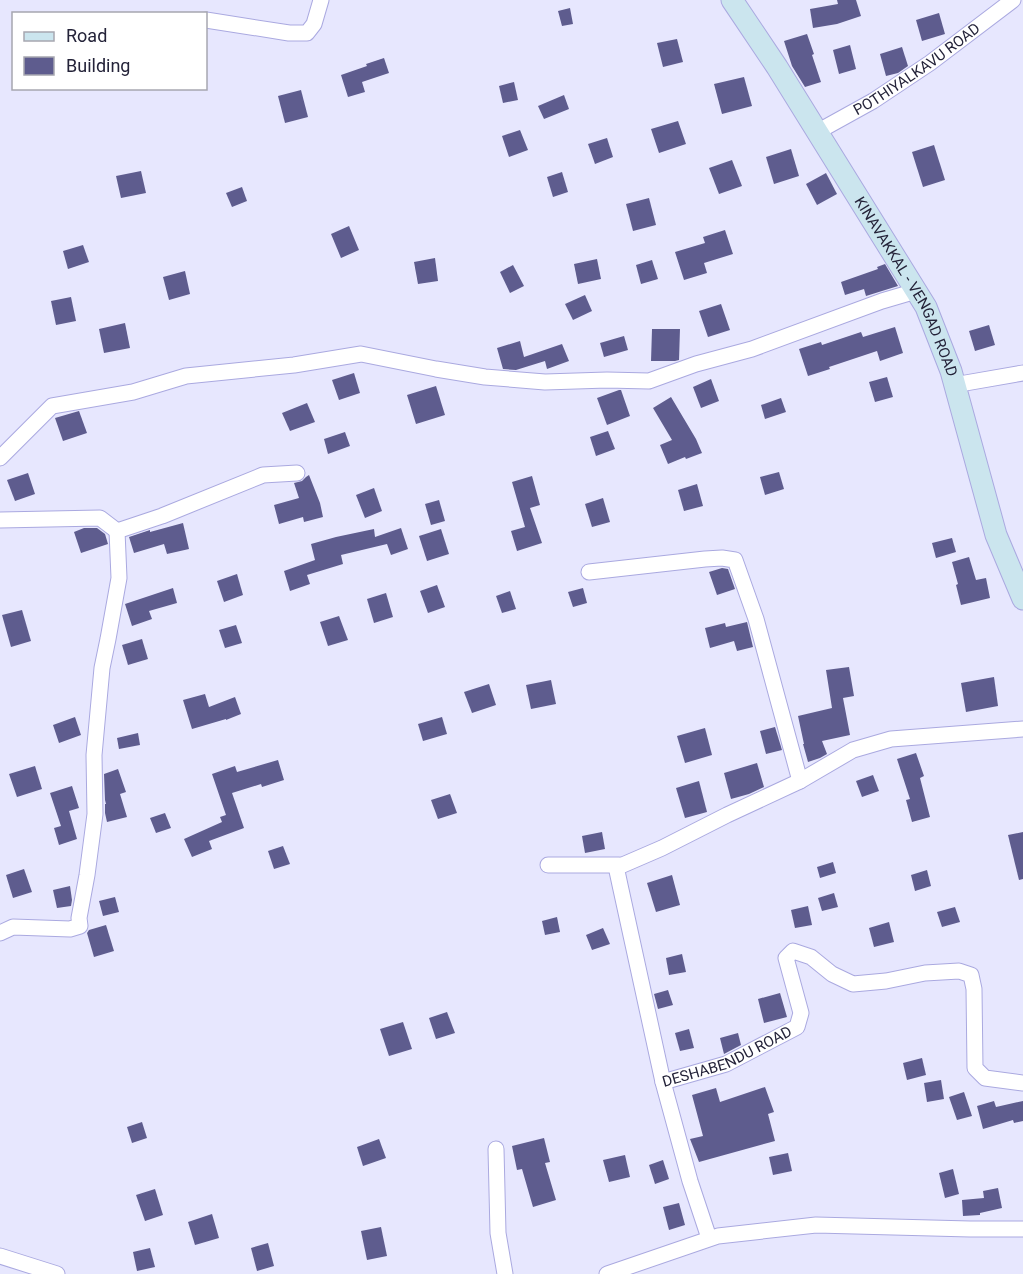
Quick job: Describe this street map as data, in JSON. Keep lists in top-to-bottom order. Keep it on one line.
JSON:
{"streets":{"main road":["KINAVAKKAL - VENGAD ROAD"],"street":["POTHIYALKAVU ROAD","DESHABENDU ROAD"]},"crossings":[["POTHIYALKAVU ROAD","KINAVAKKAL - VENGAD ROAD"]],"legend":["Road","Building"]}
